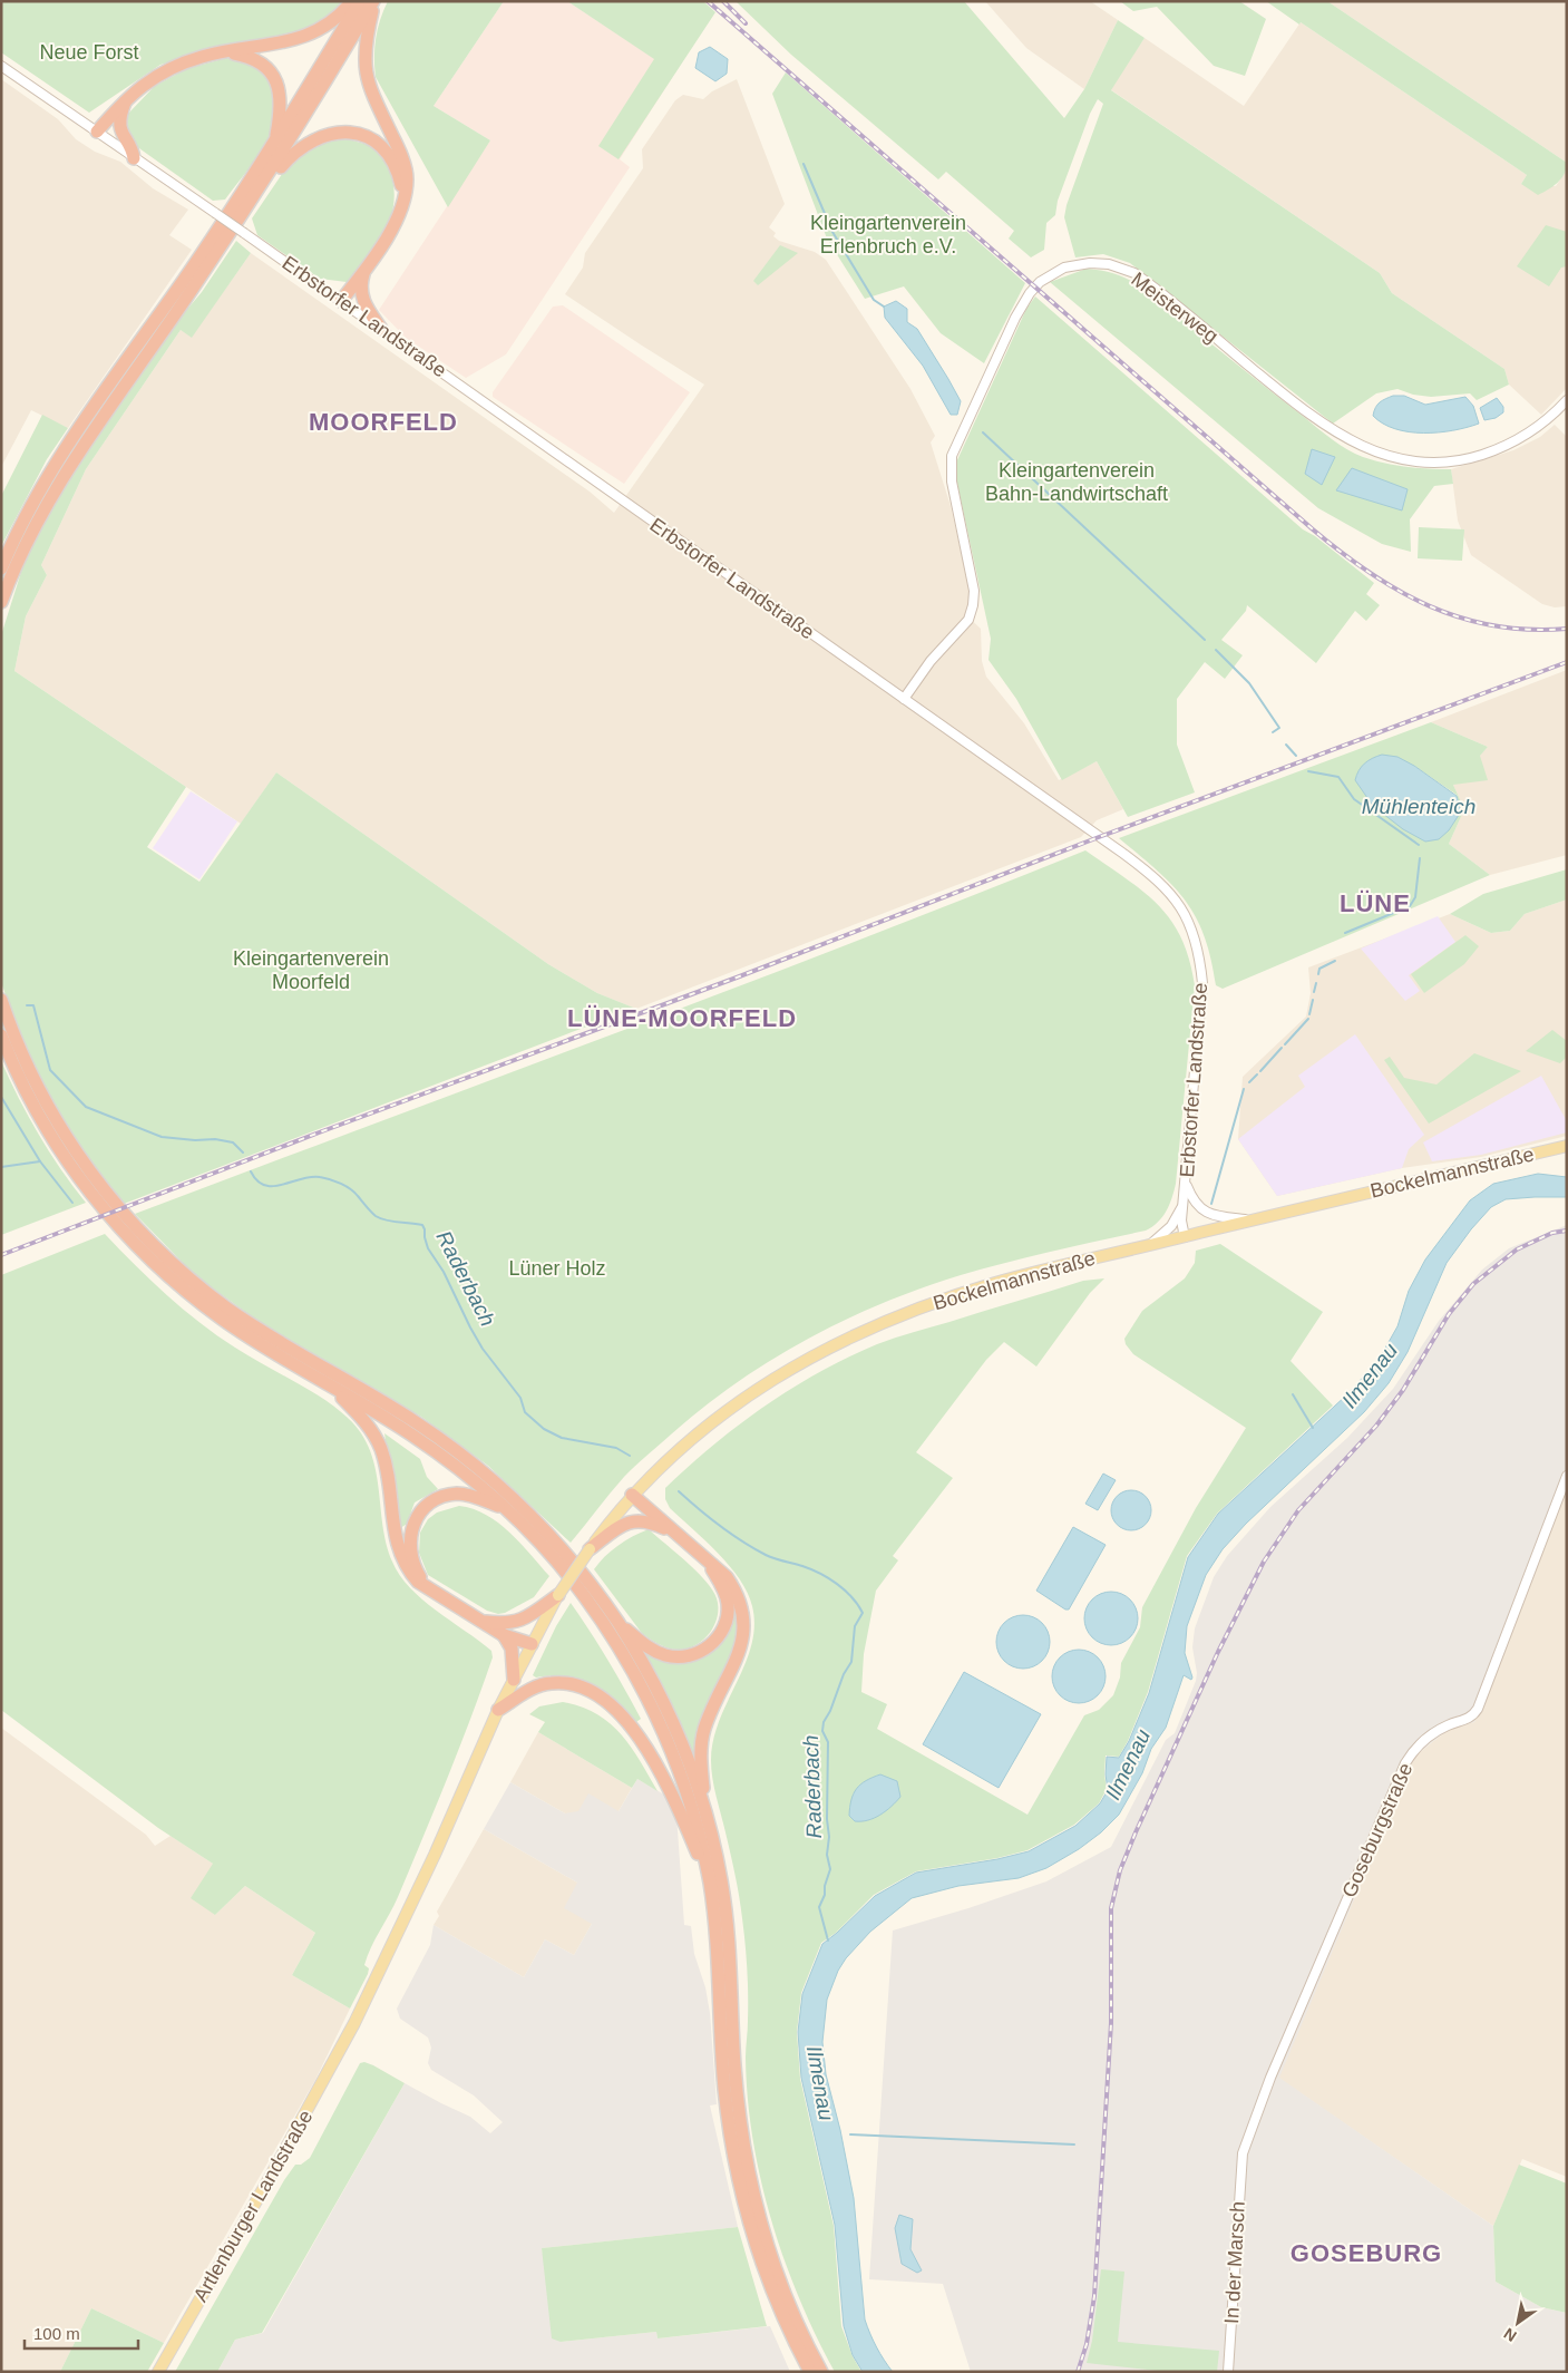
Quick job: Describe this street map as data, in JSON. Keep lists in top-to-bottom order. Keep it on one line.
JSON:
{"streets":{"main road":["Bockelmannstraße","Artlenburger Landstraße"],"street":["Meisterweg","Erbstorfer Landstraße","Goseburgstraße","In der Marsch"]},"crossings":[["Meisterweg","Erbstorfer Landstraße"],["Erbstorfer Landstraße","Bockelmannstraße"],["Bockelmannstraße","Artlenburger Landstraße"],["Goseburgstraße","In der Marsch"]],"districts":["MOORFELD","LÜNE","LÜNE-MOORFELD","GOSEBURG"],"water":["Mühlenteich","Raderbach","Ilmenau"],"parks":["Neue Forst","Kleingartenverein Erlenbruch e.V.","Kleingartenverein Bahn-Landwirtschaft","Kleingartenverein Moorfeld","Lüner Holz"],"scale_bar":"100 m","north":"bottom left"}
